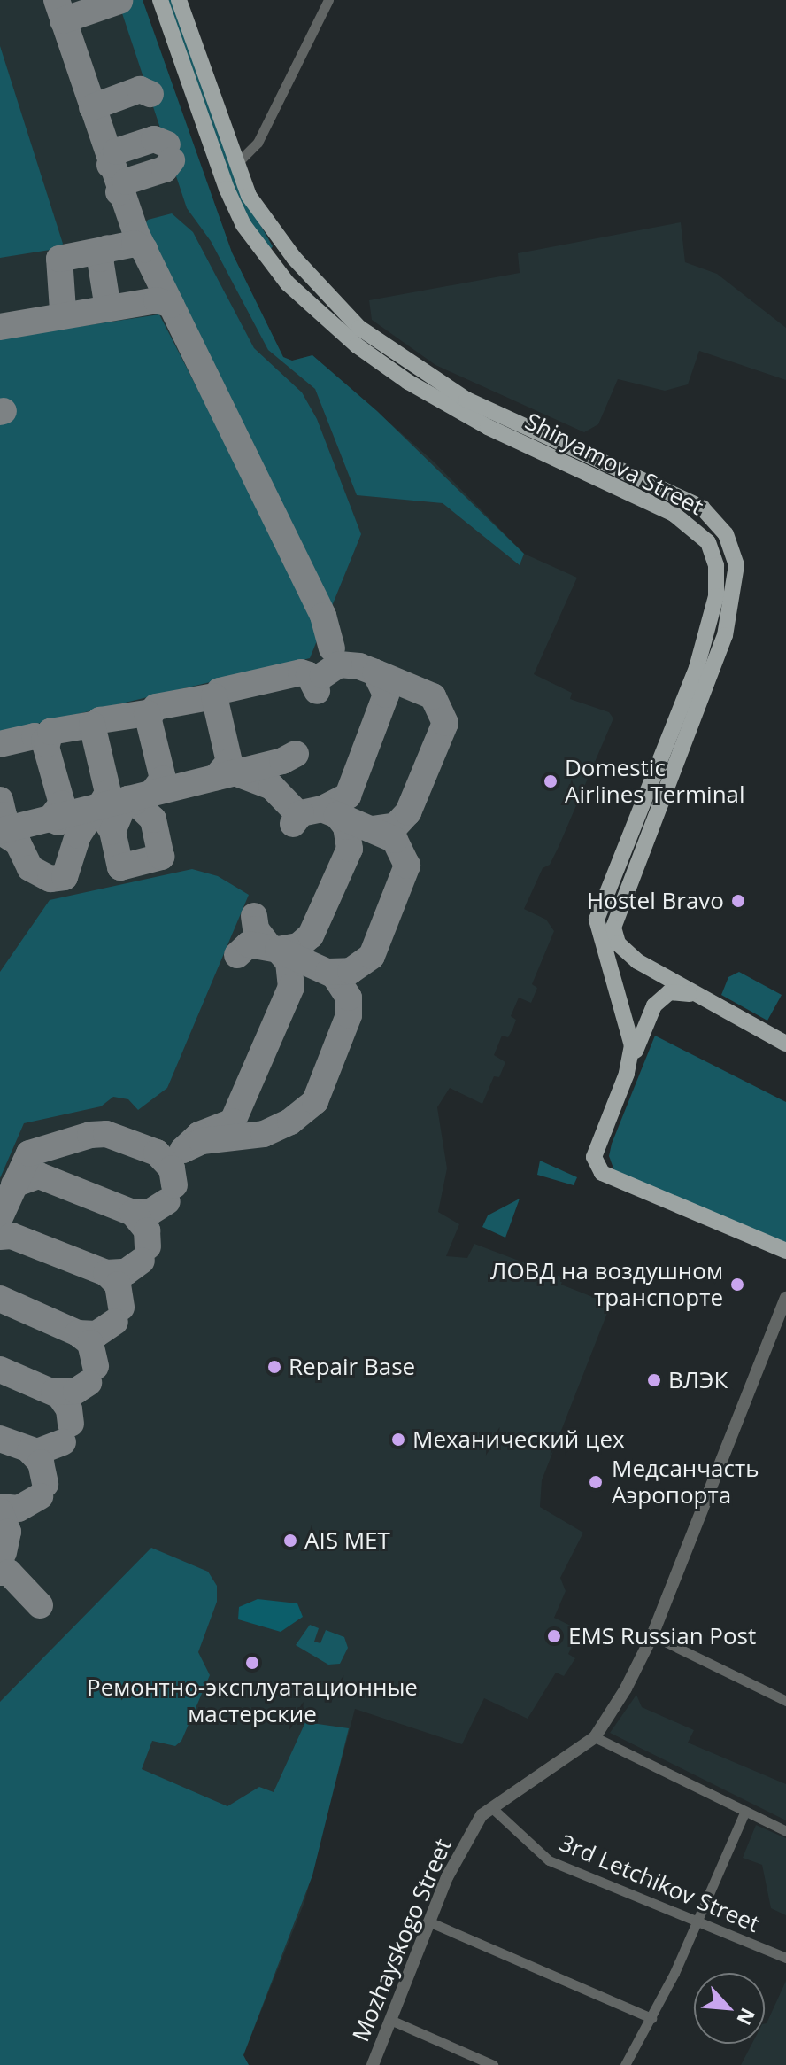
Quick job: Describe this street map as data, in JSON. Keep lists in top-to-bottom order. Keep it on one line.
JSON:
{"streets":{"main road":["Shiryamova Street"],"street":["3rd Letchikov Street","Mozhayskogo Street"]},"crossings":[["3rd Letchikov Street","Mozhayskogo Street"]],"places":["Domestic Airlines Terminal","Hostel Bravo","ЛОВД на воздушном транспорте","Repair Base","ВЛЭК","Механический цех","Медсанчасть Аэропорта","AIS MET","EMS Russian Рost","Ремонтно-эксплуатационные мастерские"],"north":"bottom right"}
